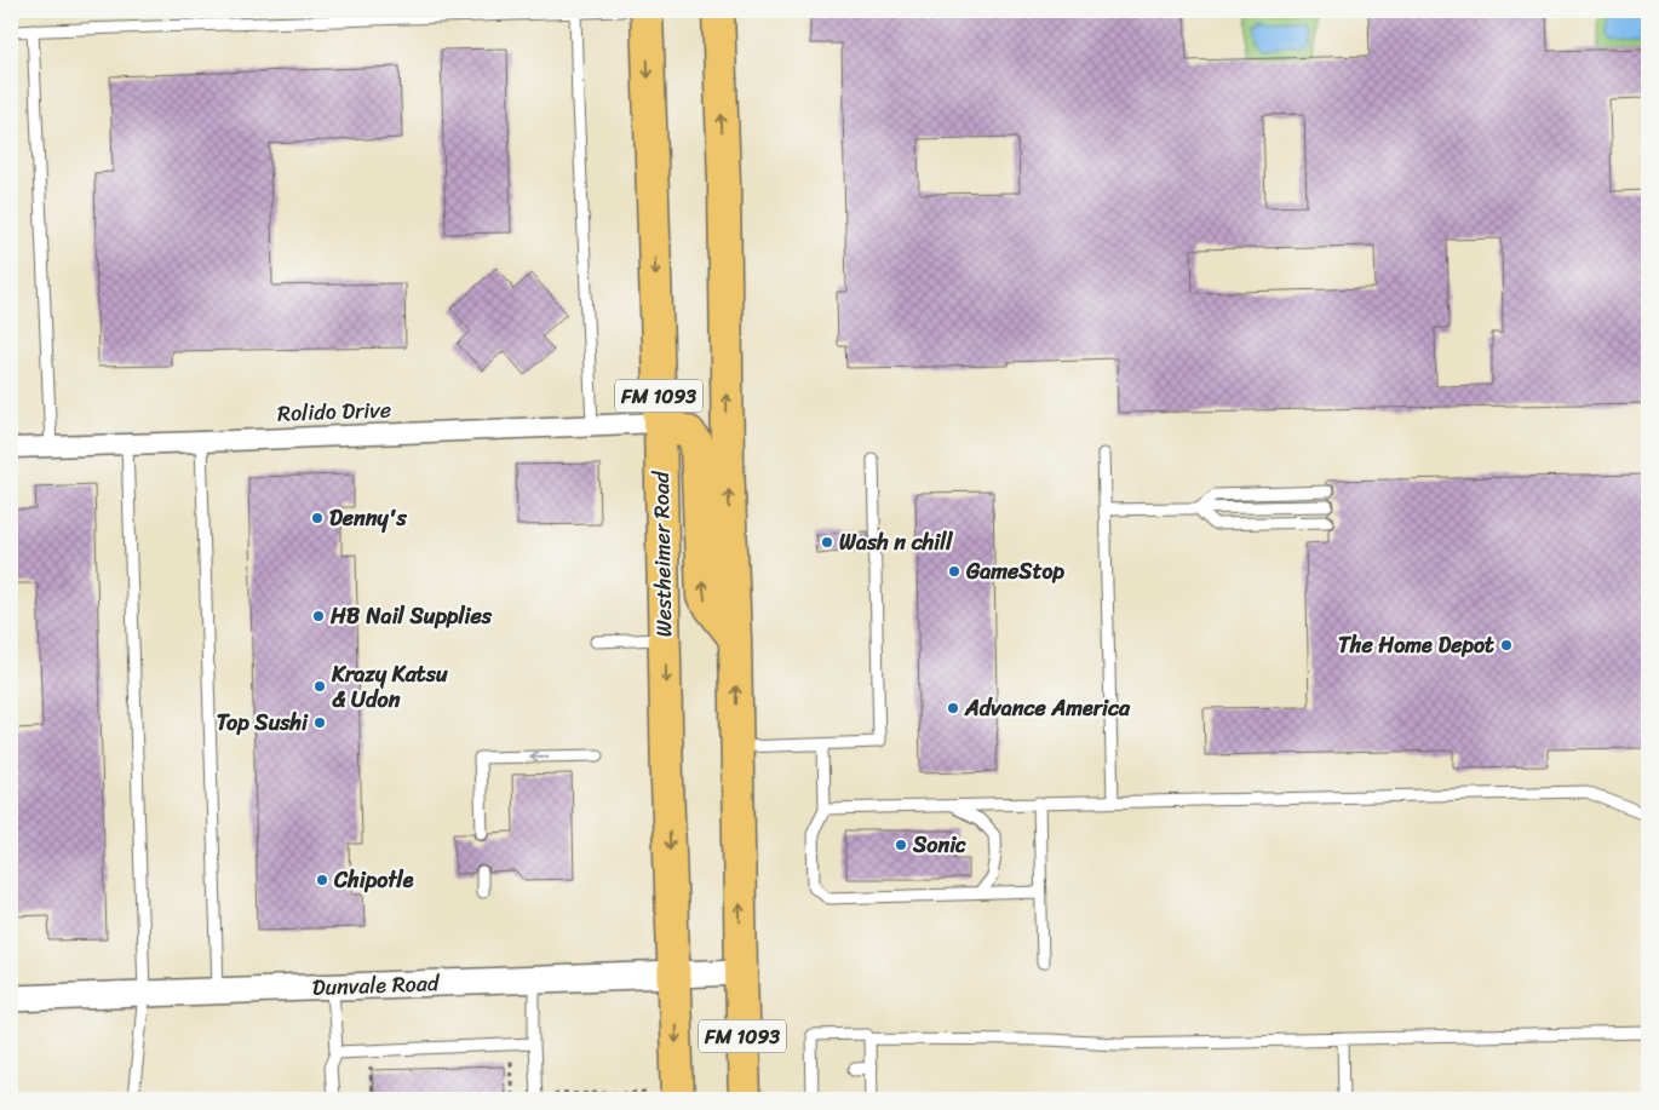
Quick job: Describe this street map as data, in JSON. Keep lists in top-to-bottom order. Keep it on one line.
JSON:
{"streets":{"main road":["FM 1093","Westheimer Road"],"street":["Rolido Drive","Dunvale Road"]},"crossings":[["FM 1093","Dunvale Road"],["Rolido Drive","Westheimer Road"],["Westheimer Road","Dunvale Road"]],"places":["Denny's","Wash n chill","GameStop","HB Nail Supplies","The Home Depot","Krazy Katsu & Udon","Advance America","Top Sushi","Sonic","Chipotle"]}
